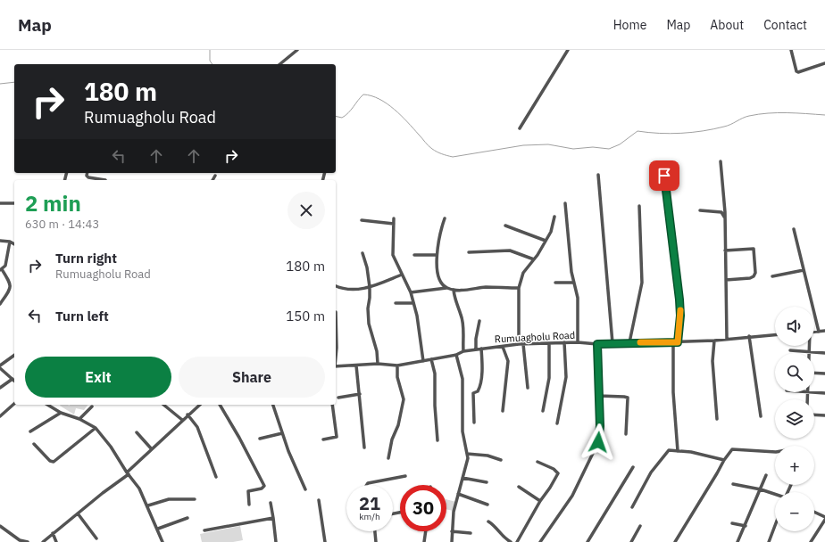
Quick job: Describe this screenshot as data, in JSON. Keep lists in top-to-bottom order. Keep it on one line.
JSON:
{"streets":{"street":["Rumuagholu Road"]},"page":{"header":"Map","nav":["Home","Map","About","Contact"],"turn":["180 m","Rumuagholu Road"],"heading":["2 min","630 m · 14:43"],"list":[{"name":"Turn right","note":"Rumuagholu Road","value":"180 m"},{"name":"Turn left","value":"150 m"}],"map_buttons":["+","−"],"buttons":["Exit","Share"],"speed":"21 km/h","limit":"30"}}
